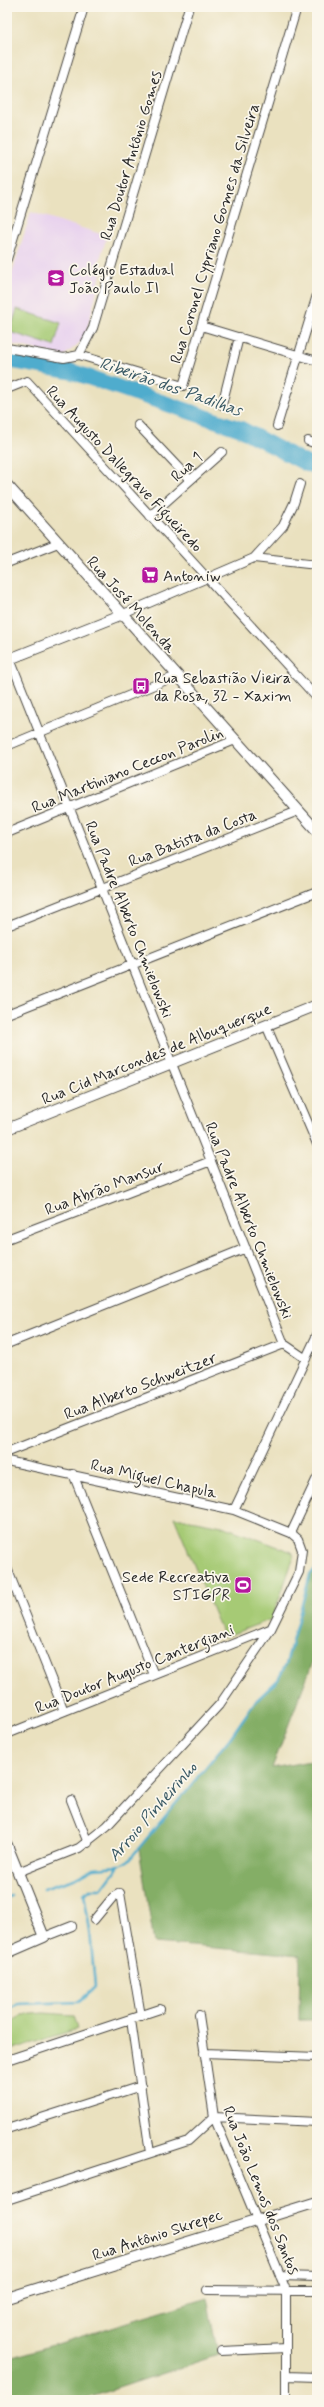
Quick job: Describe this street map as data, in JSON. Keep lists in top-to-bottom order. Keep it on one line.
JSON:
{"streets":{"street":["Rua Doutor Antônio Gomes","Rua Coronel Cypriano Gomes da Silveira","Rua 1","Rua Augusto Dallegrave Figueiredo","Rua José Molenda","Rua Martiniano Ceccon Parolin","Rua Batista da Costa","Rua Padre Alberto Chmielowski","Rua Cid Marcondes de Albuquerque","Rua Abrão Mansur","Rua Alberto Schweitzer","Rua Miguel Chapula","Rua Doutor Augusto Cantergiani","Rua João Lemos dos Santos","Rua Antônio Skrepec"]},"crossings":[["Rua Doutor Antônio Gomes","Rua Coronel Cypriano Gomes da Silveira"],["Rua 1","Rua Augusto Dallegrave Figueiredo"],["Rua José Molenda","Rua Martiniano Ceccon Parolin"],["Rua José Molenda","Rua Batista da Costa"],["Rua Martiniano Ceccon Parolin","Rua Padre Alberto Chmielowski"],["Rua Batista da Costa","Rua Padre Alberto Chmielowski"],["Rua Padre Alberto Chmielowski","Rua Cid Marcondes de Albuquerque"],["Rua Padre Alberto Chmielowski","Rua Abrão Mansur"],["Rua Padre Alberto Chmielowski","Rua Alberto Schweitzer"],["Rua João Lemos dos Santos","Rua Antônio Skrepec"]],"water":["Ribeirão dos Padilhas","Arroio Pinheirinho"],"places":{"school or university":["Colégio Estadual João Paulo II"],"supermarket":["Antoniw"],"bus stop":["Rua Sebastião Vieira da Rosa, 32 - Xaxim"],"sports":["Sede Recreativa STIGPR"]}}
